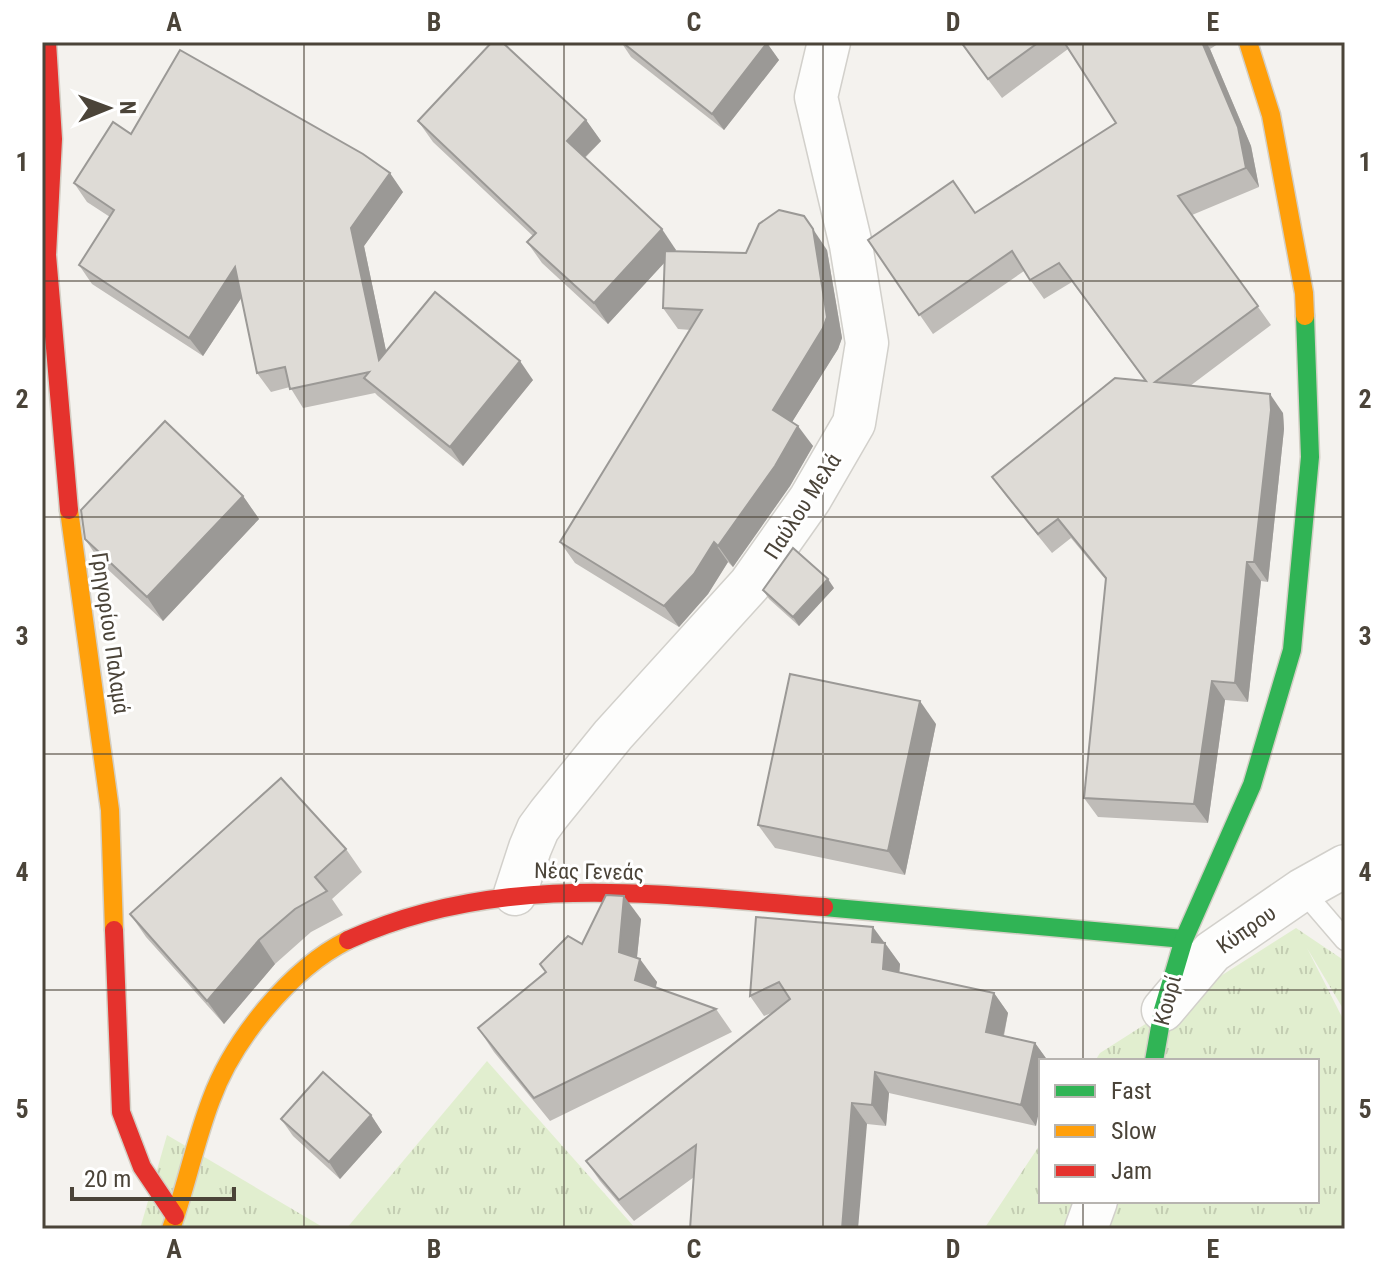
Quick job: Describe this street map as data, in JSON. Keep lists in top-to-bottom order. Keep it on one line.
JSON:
{"streets":{"street":["Παύλου Μελά","Γρηγορίου Παλαμά","Νέας Γενεάς","Κύπρου","Κουρί"]},"crossings":[["Παύλου Μελά","Νέας Γενεάς"],["Γρηγορίου Παλαμά","Νέας Γενεάς"],["Νέας Γενεάς","Κουρί"],["Κύπρου","Κουρί"]],"legend":["Fast","Slow","Jam"],"scale_bar":"20 m","north":"right","grid":{"columns":["A","B","C","D","E"],"rows":["1","2","3","4","5"]}}
